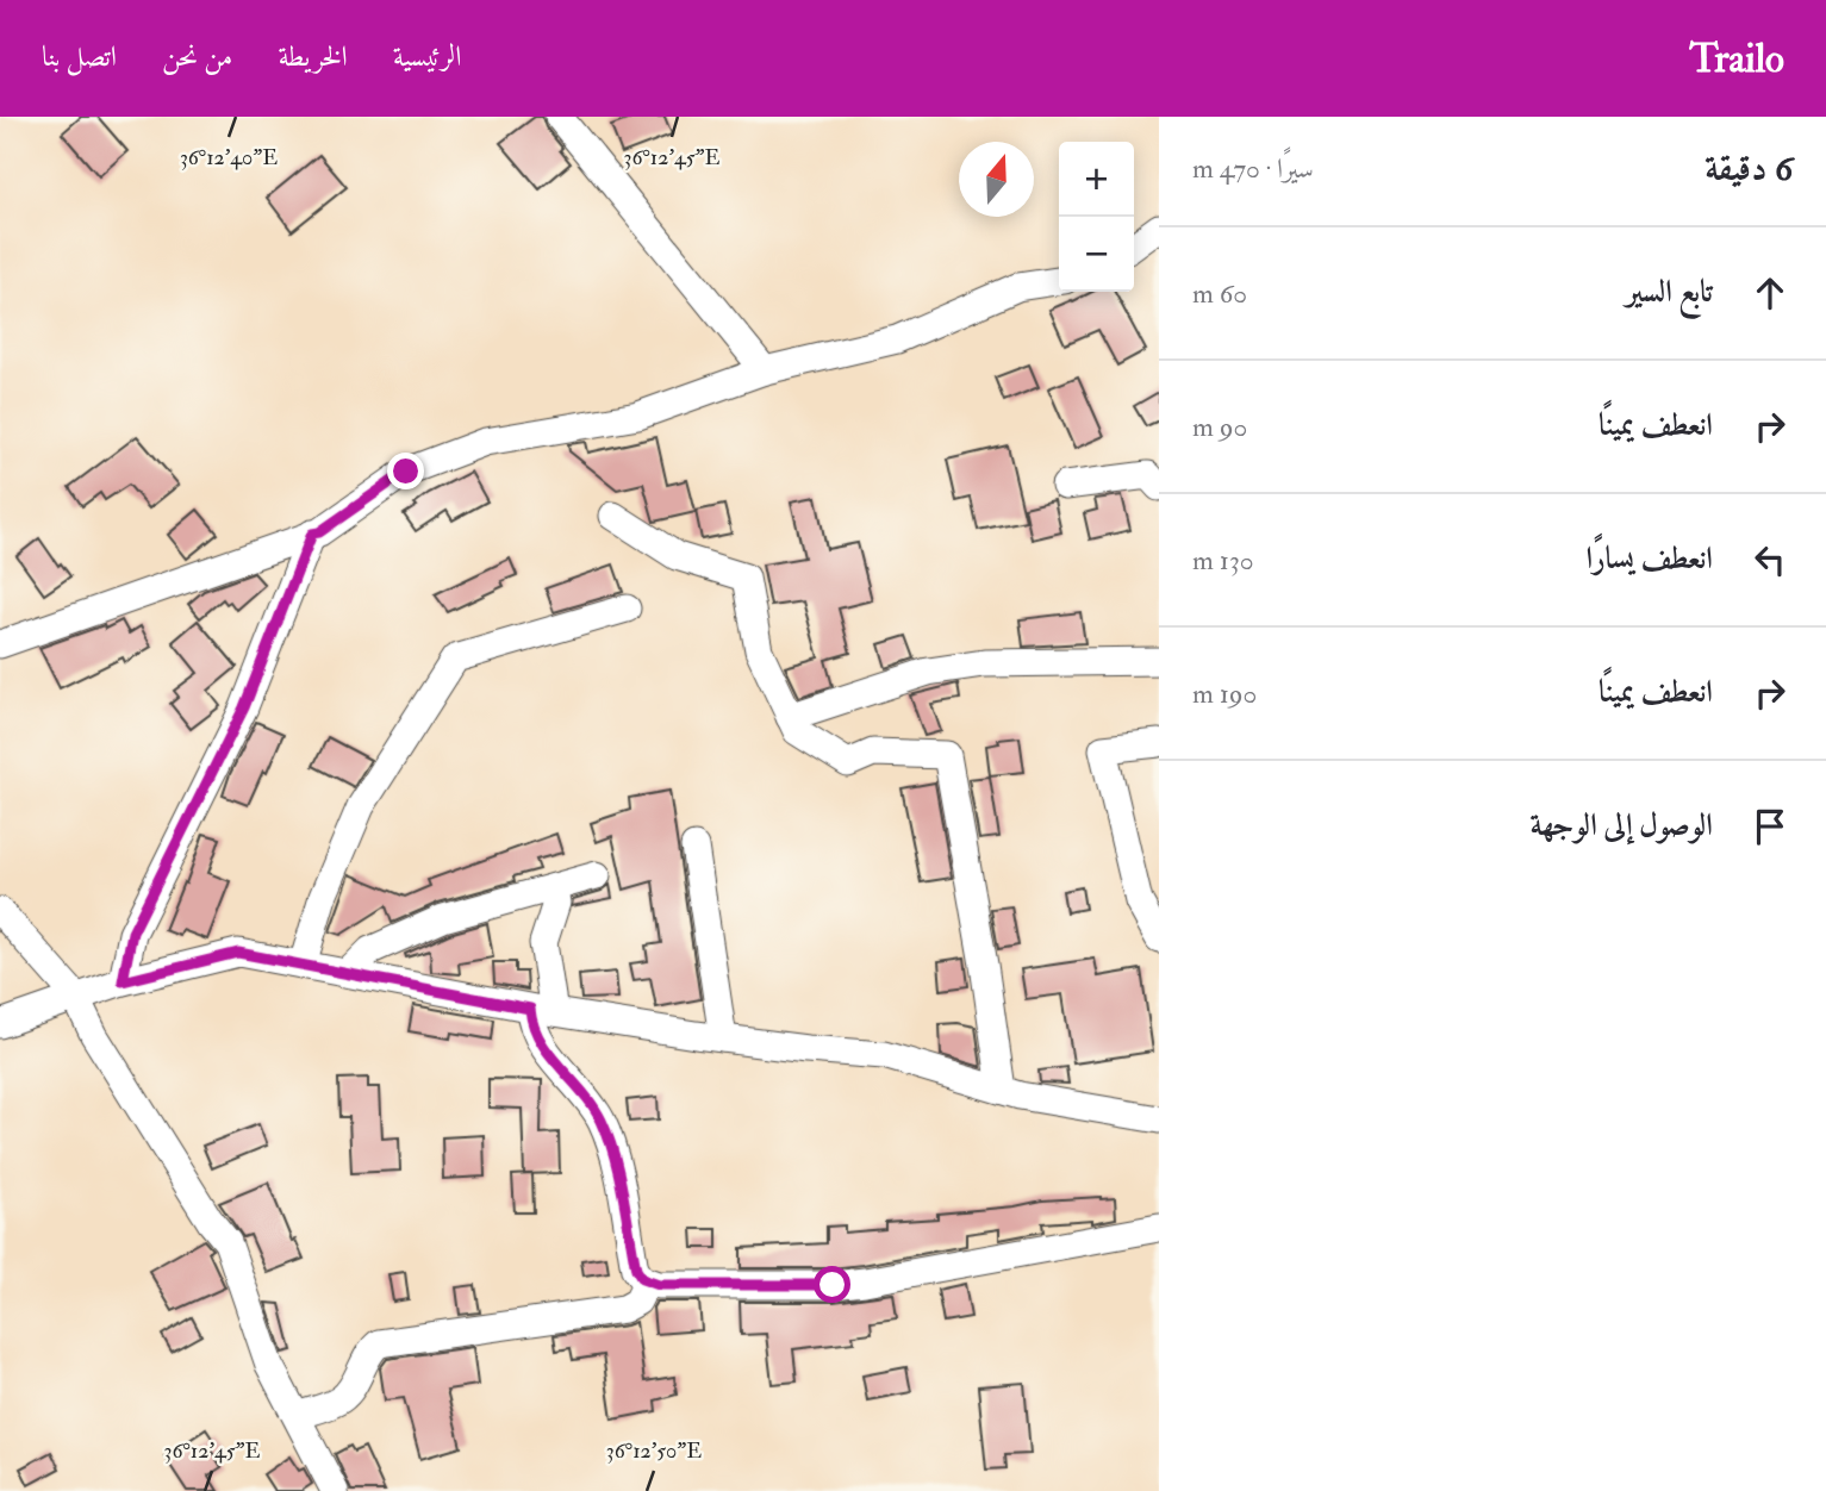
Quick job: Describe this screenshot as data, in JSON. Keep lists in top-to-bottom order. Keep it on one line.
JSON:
{"north":"top","page":{"header":"Trailo","nav":["الرئيسية","الخريطة","من نحن","اتصل بنا"],"heading":["6 دقيقة","سيرًا · 470 m"],"map_buttons":["+","−"],"list":[["تابع السير","60 m"],["انعطف يمينًا","90 m"],["انعطف يسارًا","130 m"],["انعطف يمينًا","190 m"],"الوصول إلى الوجهة"]},"coordinates":["36°12'45\"E","36°12'40\"E","36°12'50\"E"]}
